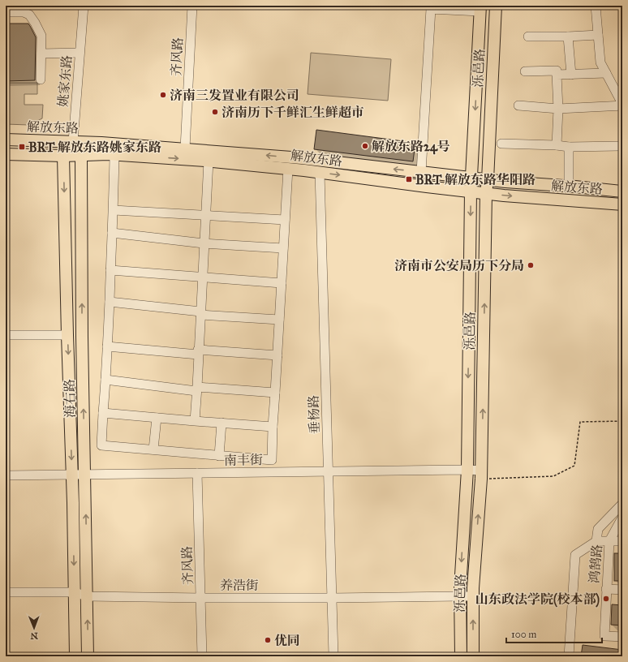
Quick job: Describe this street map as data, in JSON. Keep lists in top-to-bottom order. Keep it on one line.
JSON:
{"streets":{"main road":["泺邑路","解放东路","海右路"],"street":["齐风路","姚家东路","垂杨路","南丰街","鸿鹄路","养浩街"]},"crossings":[["齐风路","解放东路"],["齐风路","南丰街"],["齐风路","养浩街"],["泺邑路","解放东路"],["泺邑路","南丰街"],["泺邑路","养浩街"],["姚家东路","解放东路"],["解放东路","海右路"],["解放东路","垂杨路"],["海右路","南丰街"],["海右路","养浩街"],["垂杨路","南丰街"],["垂杨路","养浩街"]],"places":{"other":["济南三发置业有限公司","济南历下千鲜汇生鲜超市","解放东路24号","济南市公安局历下分局","山东政法学院(校本部)","优同"],"transit":["BRT 解放东路姚家东路","BRT 解放东路华阳路"]},"scale_bar":"100 m","north":"bottom"}
